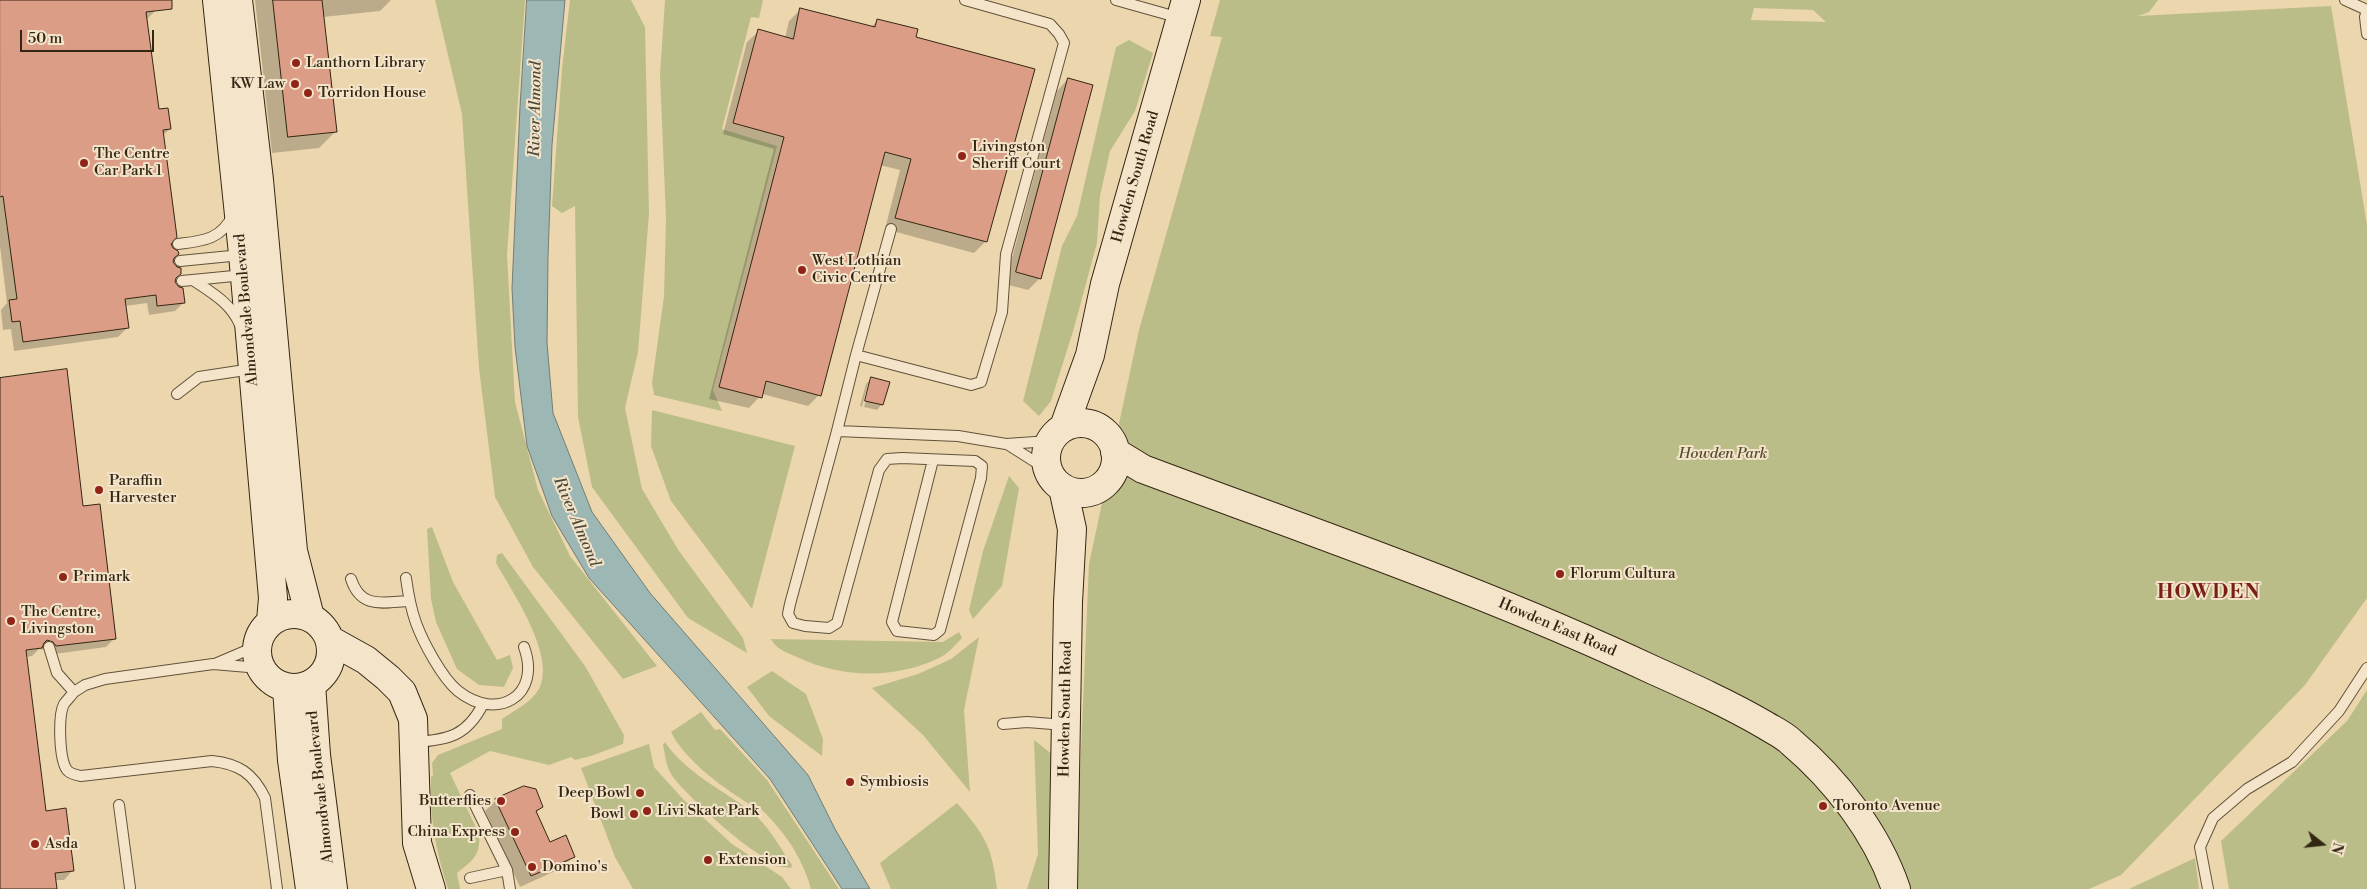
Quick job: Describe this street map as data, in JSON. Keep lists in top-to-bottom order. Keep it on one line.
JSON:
{"streets":{"street":["Howden South Road","Almondvale Boulevard","Howden East Road"]},"crossings":[["Howden South Road","Howden East Road"]],"districts":["HOWDEN"],"water":["River Almond"],"parks":["Howden Park"],"places":["Lanthorn Library","KW Law","Torridon House","Livingston Sheriff Court","The Centre Car Park 1","West Lothian Civic Centre","Paraffin Harvester","Florum Cultura","Primark","The Centre, Livingston","Symbiosis","Deep Bowl","Butterflies","Toronto Avenue","Livi Skate Park","Bowl","China Express","Asda","Extension","Domino's"],"scale_bar":"50 m","north":"right"}
